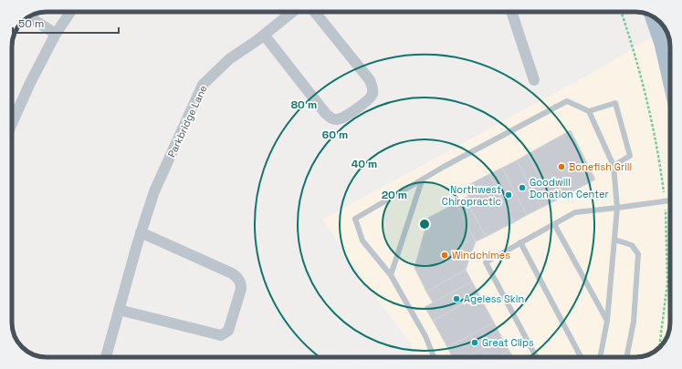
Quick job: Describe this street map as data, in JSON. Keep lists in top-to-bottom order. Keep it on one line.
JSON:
{"streets":{"street":["Parkbridge Lane"]},"places":["Bonefish Grill","Goodwill Donation Center","Northwest Chiropractic","Windchimes","Ageless Skin","Great Clips"],"scale_bar":"50 m","rings":["80 m","60 m","40 m","20 m"]}
